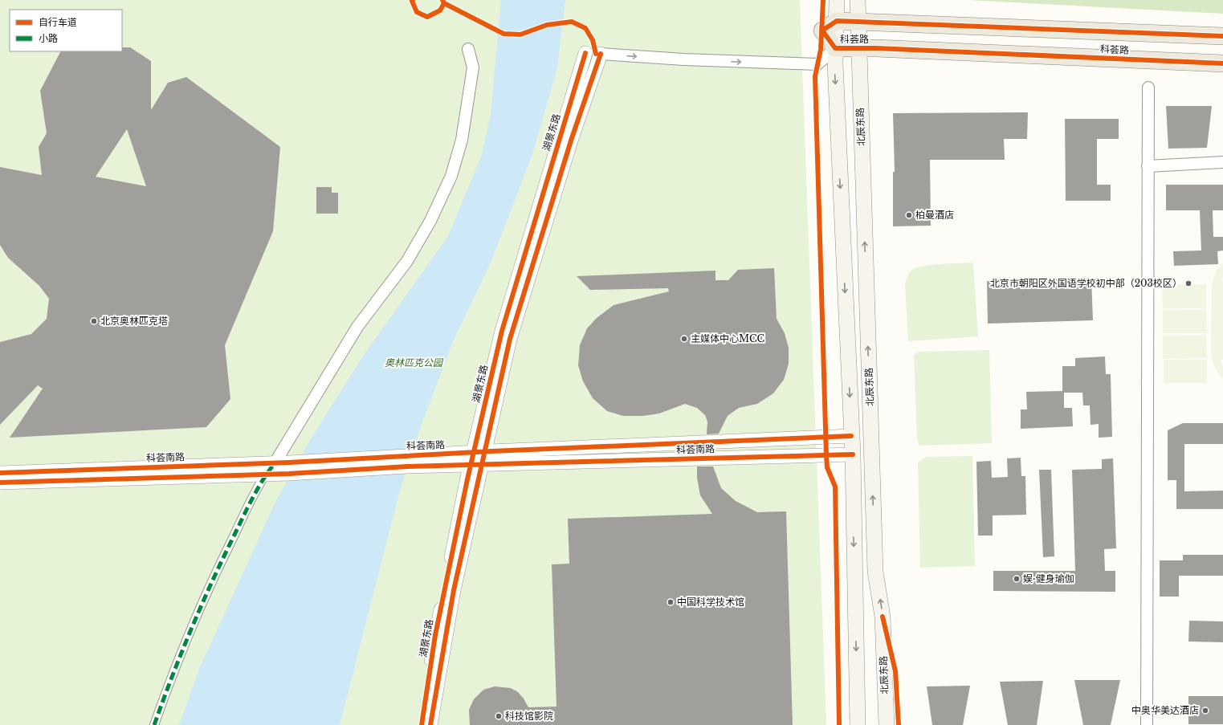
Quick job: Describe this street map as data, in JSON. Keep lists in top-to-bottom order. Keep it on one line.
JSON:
{"streets":{"main road":["科荟路","北辰东路"],"street":["湖景东路","科荟南路"]},"crossings":[["科荟路","北辰东路"],["科荟路","湖景东路"],["北辰东路","科荟南路"],["湖景东路","科荟南路"]],"parks":["奥林匹克公园"],"places":["柏曼酒店","北京市朝阳区外国语学校初中部（203校区）","北京奥林匹克塔","主媒体中心MCC","娱·健身瑜伽","中国科学技术馆","中奥华美达酒店","科技馆影院"],"legend":["自行车道","小路"]}
